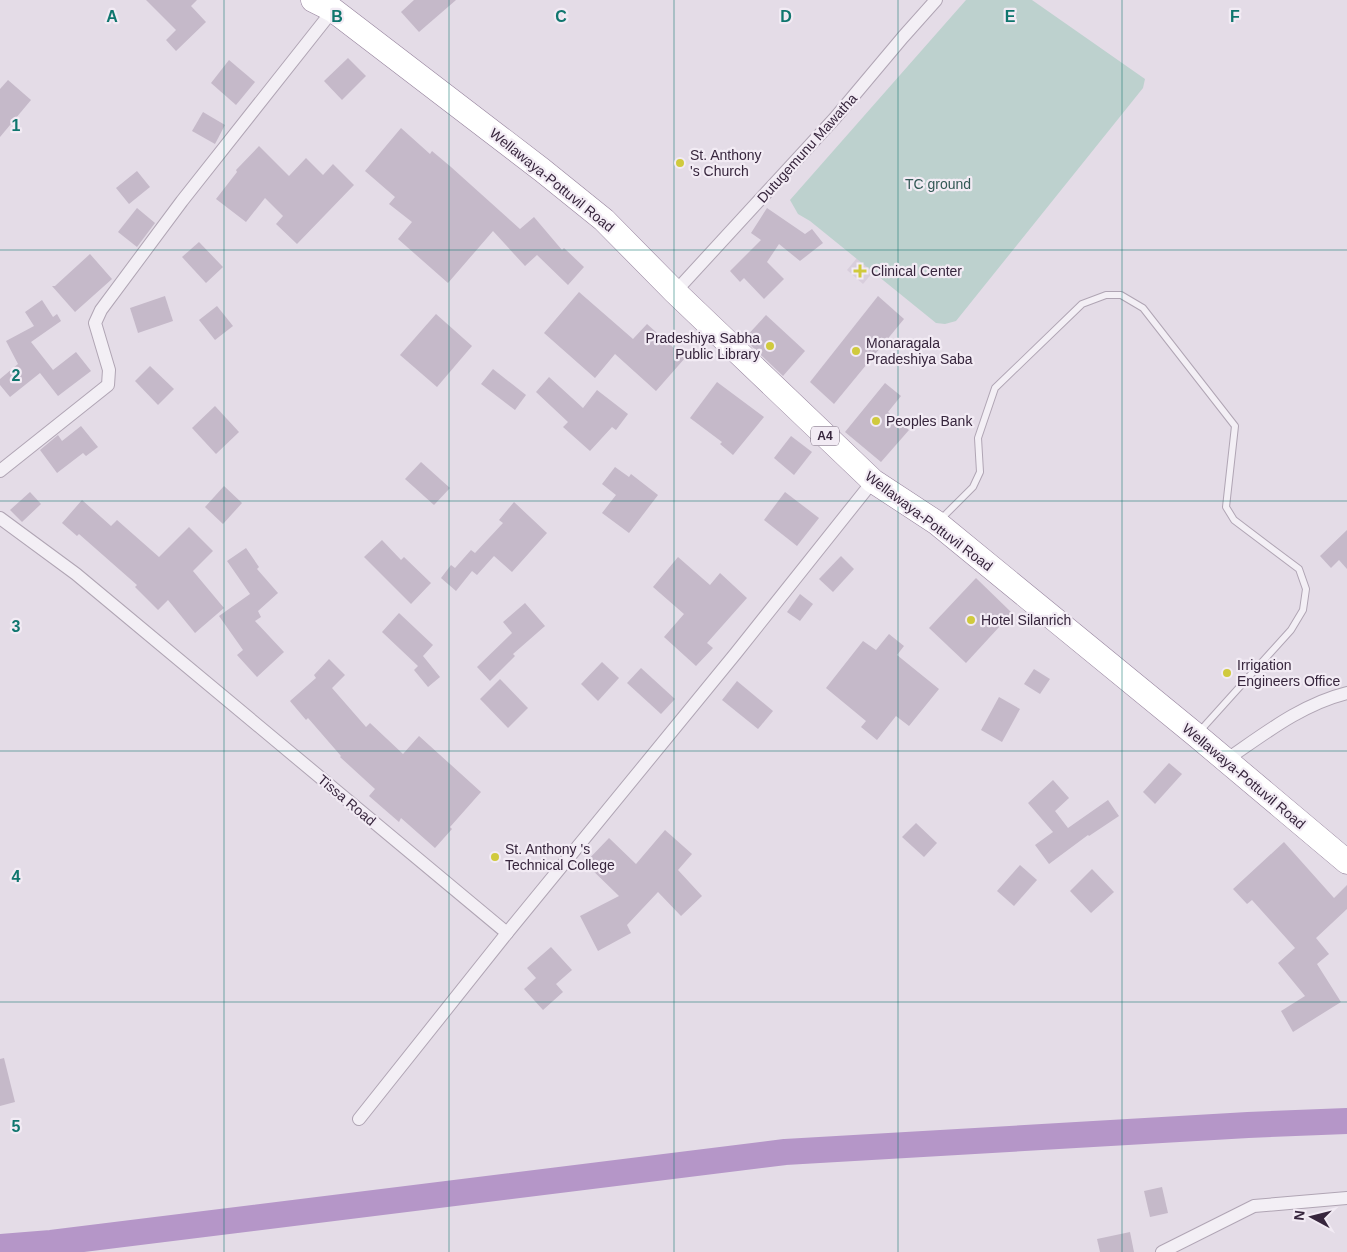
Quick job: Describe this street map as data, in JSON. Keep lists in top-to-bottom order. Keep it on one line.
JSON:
{"streets":{"highway":["Wellawaya-Pottuvil Road","A4"],"street":["Dutugemunu Mawatha","Tissa Road"]},"crossings":[["Dutugemunu Mawatha","Wellawaya-Pottuvil Road"]],"parks":["TC ground"],"places":{"other":["St. Anthony 's Church","Pradeshiya Sabha Public Library","Monaragala Pradeshiya Saba","Peoples Bank","Hotel Silanrich","Irrigation Engineers Office","St. Anthony 's Technical College"],"health":["Clinical Center"]},"north":"left","grid":{"columns":["A","B","C","D","E","F"],"rows":["1","2","3","4","5"]}}
